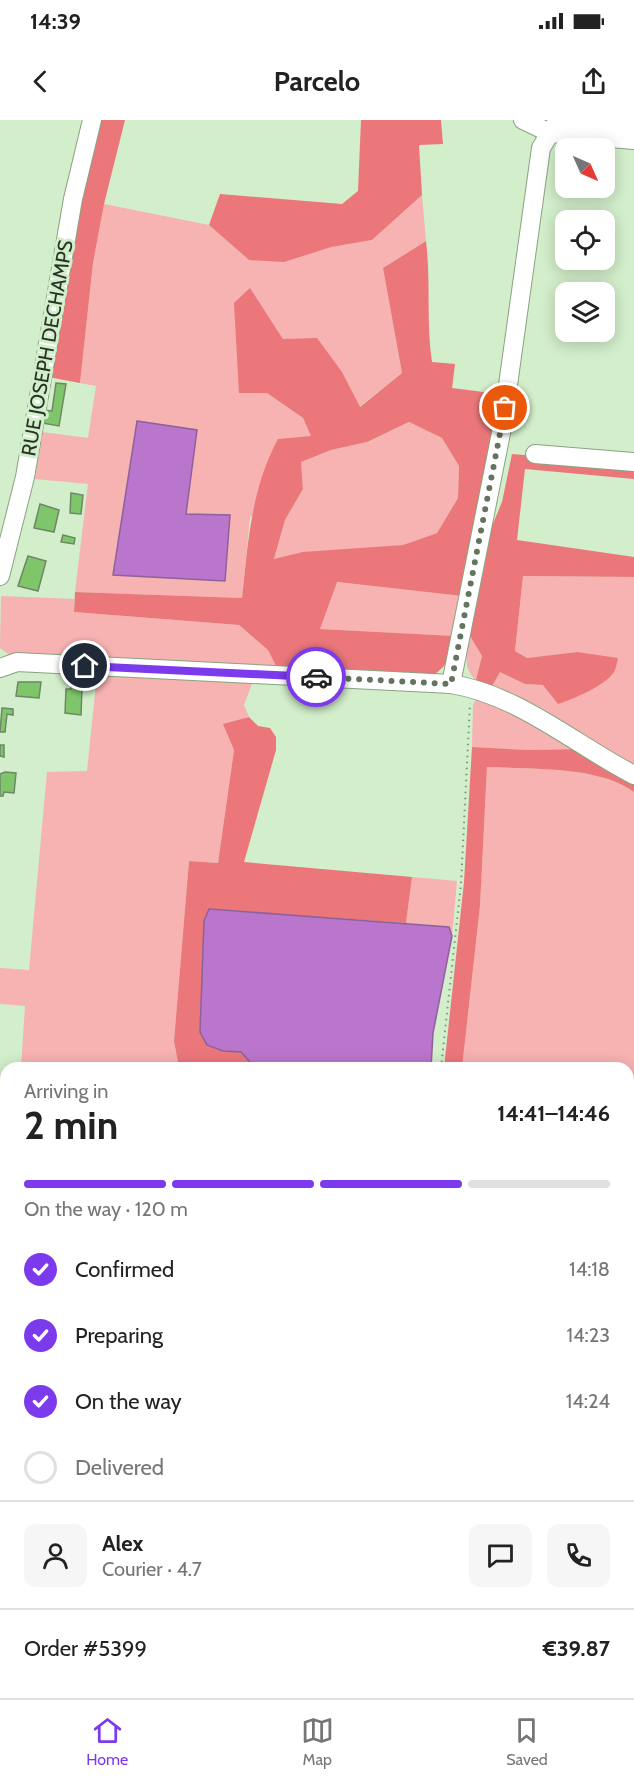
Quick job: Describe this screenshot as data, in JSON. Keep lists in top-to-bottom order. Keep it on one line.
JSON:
{"streets":{"street":["RUE JOSEPH DECHAMPS"]},"north":"bottom right","page":{"status":"14:39","header":"Parcelo","heading":["2 min","Arriving in","14:41–14:46"],"panel":["Alex","Courier · 4.7","Order #5399","€39.87"],"bar":"On the way · 120 m","list":[["Confirmed","14:18"],["Preparing","14:23"],["On the way","14:24"],"Delivered"],"tabs":["Home","Map","Saved"]}}
